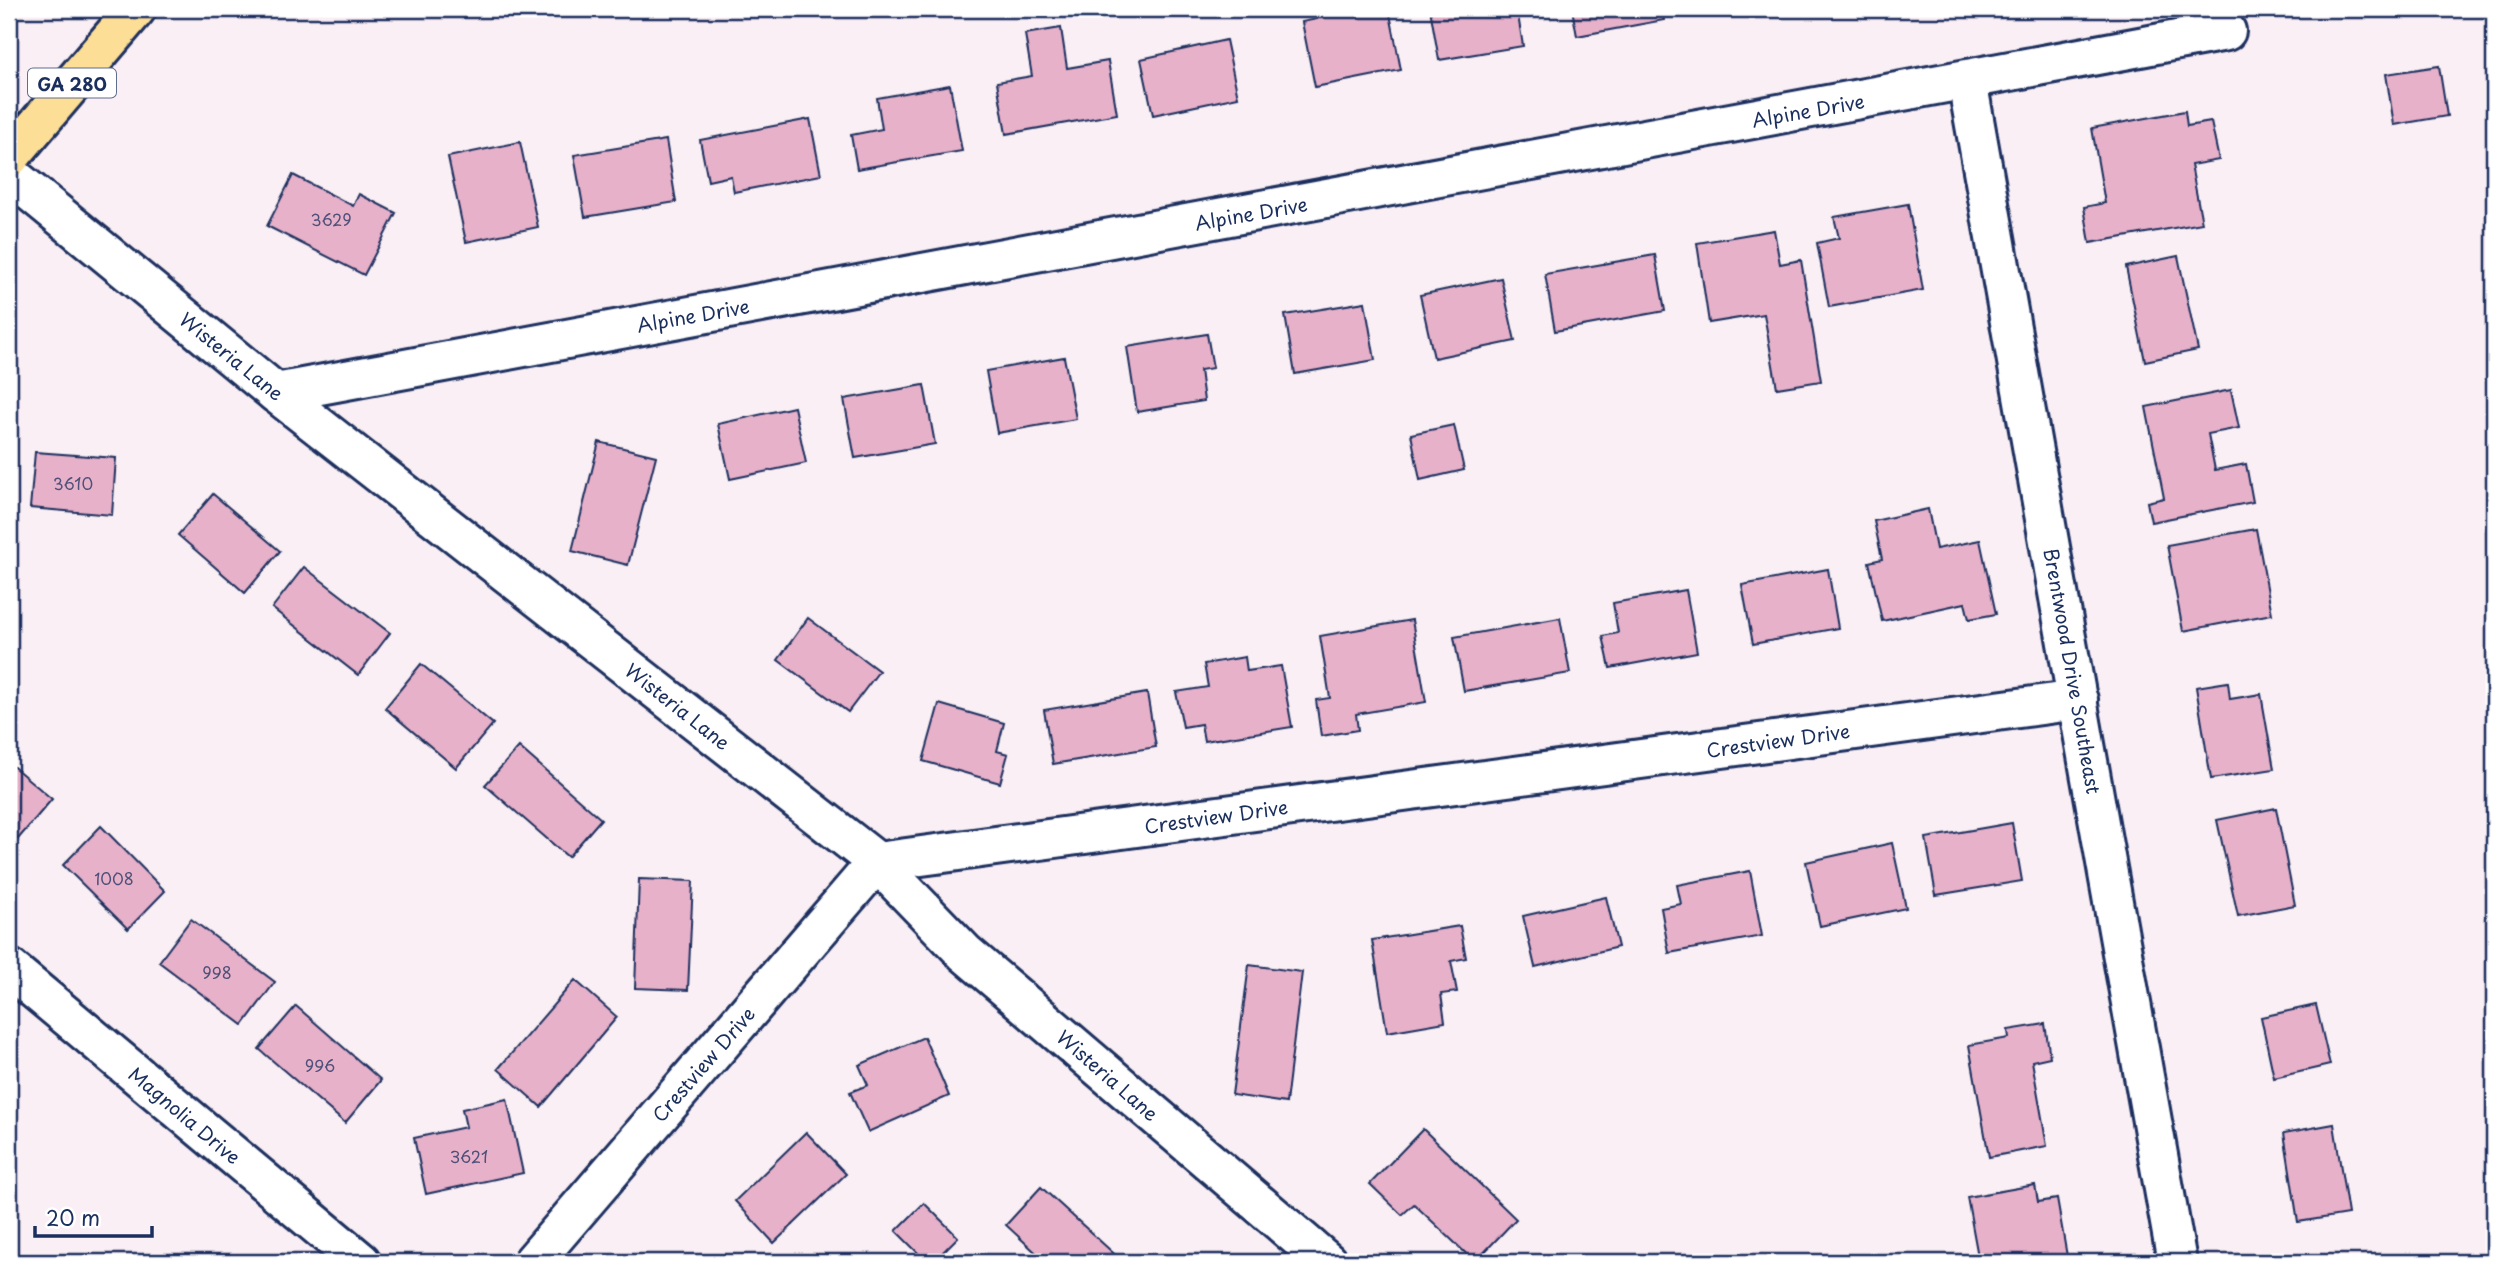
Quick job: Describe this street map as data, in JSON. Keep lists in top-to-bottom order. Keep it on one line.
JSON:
{"streets":{"main road":["GA 280"],"street":["Alpine Drive","Wisteria Lane","Brentwood Drive Southeast","Crestview Drive","Magnolia Drive"]},"crossings":[["Alpine Drive","Wisteria Lane"],["Alpine Drive","Brentwood Drive Southeast"],["Wisteria Lane","Crestview Drive"],["Brentwood Drive Southeast","Crestview Drive"]],"house_numbers":["3629","3610","1008","998","996","3621"],"scale_bar":"20 m"}
